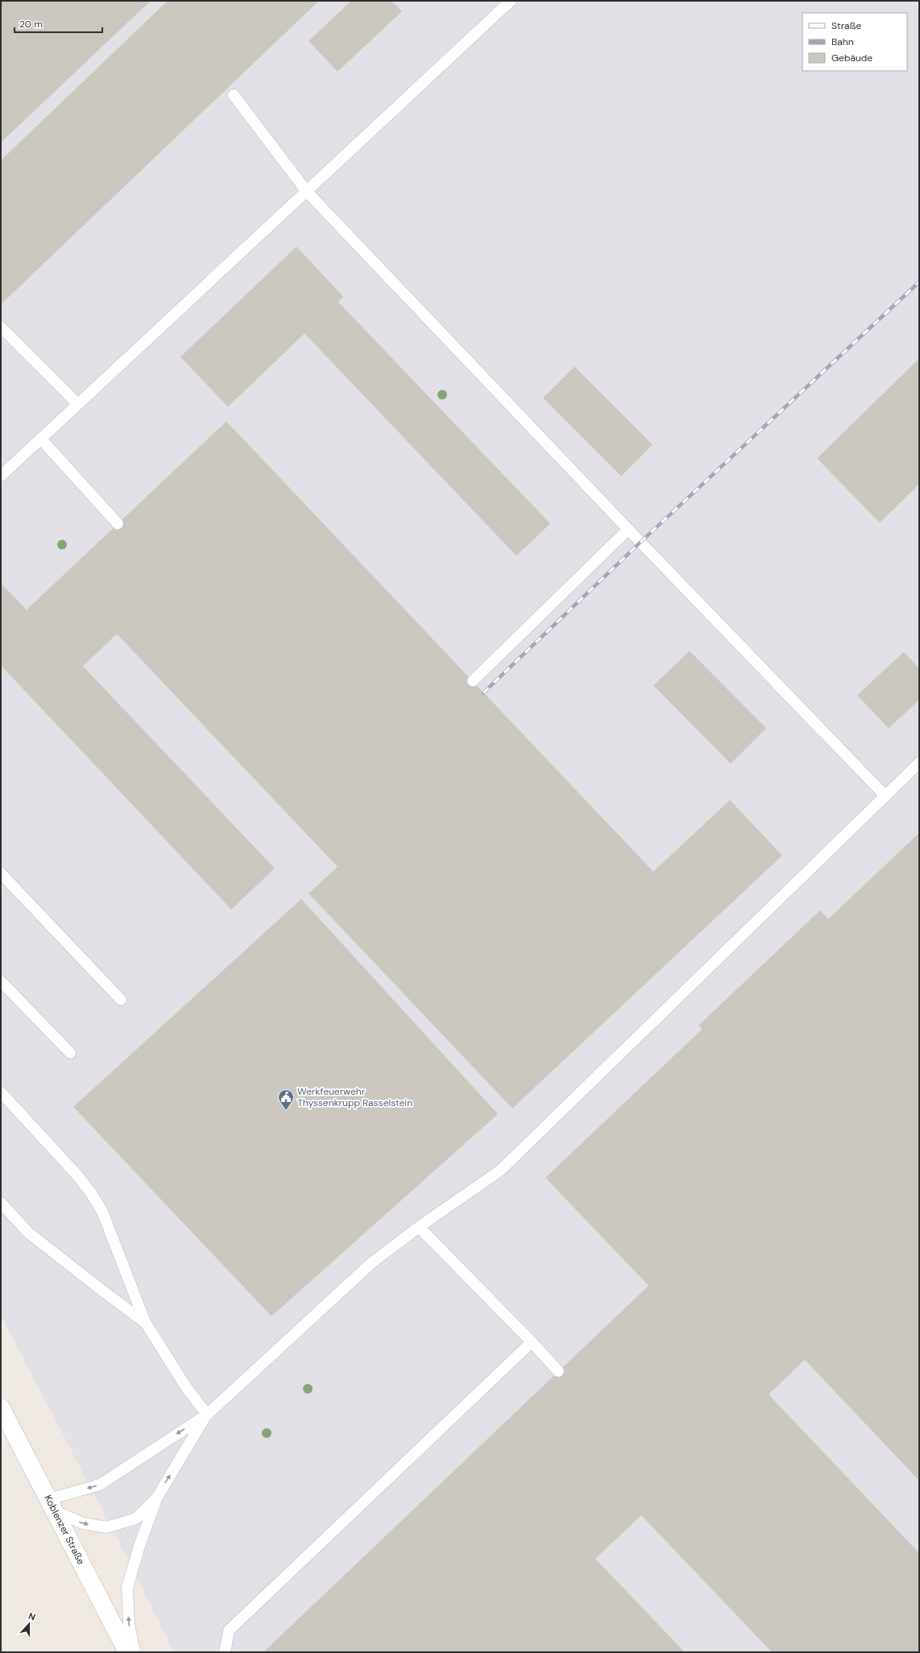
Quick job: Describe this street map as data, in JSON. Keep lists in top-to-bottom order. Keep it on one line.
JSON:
{"streets":{"street":["Koblenzer Straße"]},"places":{"public building":["Werkfeuerwehr Thyssenkrupp Rasselstein"]},"legend":["Straße","Bahn","Gebäude"],"scale_bar":"20 m","north":"top"}
